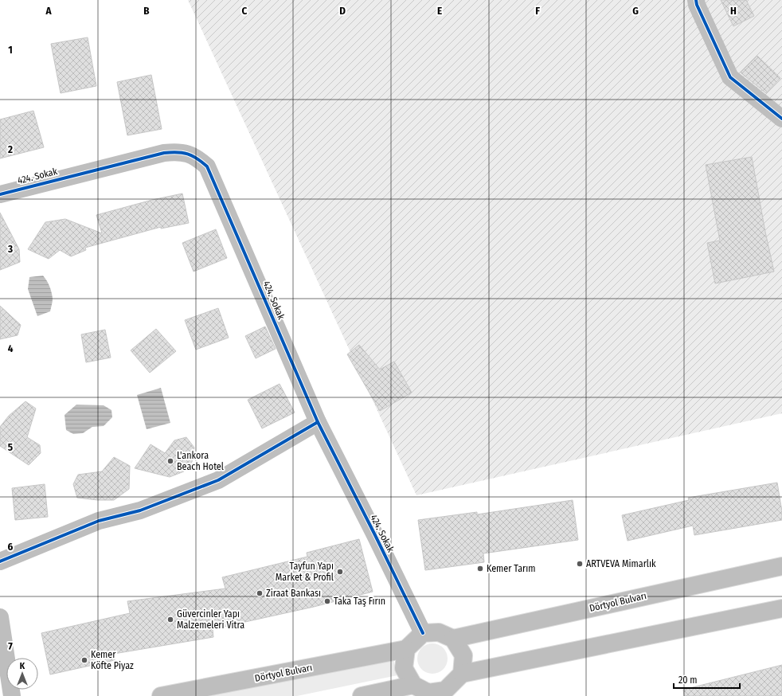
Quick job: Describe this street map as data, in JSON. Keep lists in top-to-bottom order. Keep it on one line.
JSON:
{"streets":{"street":["424. Sokak","Dörtyol Bulvarı"]},"crossings":[["424. Sokak","Dörtyol Bulvarı"]],"places":["L'ankora Beach Hotel","ARTVEVA Mimarlık","Kemer Tarım","Tayfun Yapı Market & Profil","Ziraat Bankası","Taka Taş Fırın","Güvercinler Yapı Malzemeleri Vitra","Kemer Köfte Piyaz"],"scale_bar":"20 m","north":"top","grid":{"columns":["A","B","C","D","E","F","G","H"],"rows":["1","2","3","4","5","6","7"]}}
